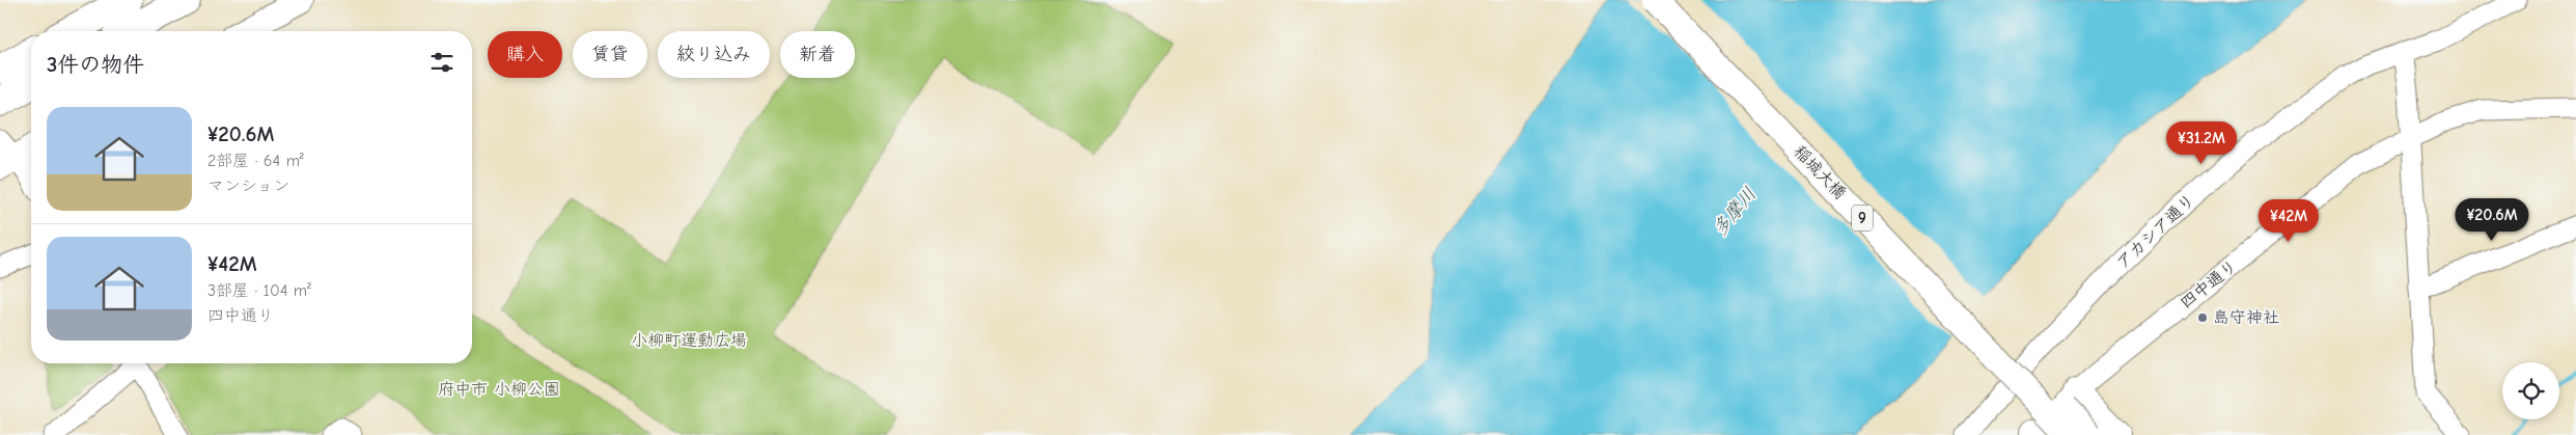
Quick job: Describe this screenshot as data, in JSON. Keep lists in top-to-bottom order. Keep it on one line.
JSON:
{"streets":{"main road":["稲城大橋","9"],"street":["アカシア通り","四中通り"]},"water":["多摩川"],"parks":["小柳町運動広場","府中市 小柳公園"],"places":["島守神社"],"page":{"chip":["購入","賃貸","絞り込み","新着"],"heading":"3件の物件","list":[{"name":"¥20.6M","note":"2部屋 · 64 m² · マンション"},{"name":"¥42M","note":"3部屋 · 104 m² · 四中通り"}],"price":["¥31.2M","¥20.6M","¥42M"]}}
